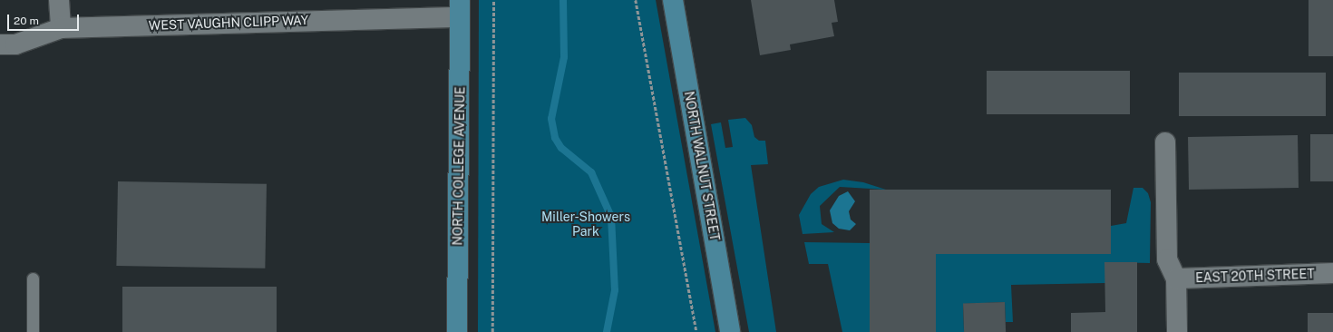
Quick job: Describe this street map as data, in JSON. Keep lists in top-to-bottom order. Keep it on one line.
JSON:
{"streets":{"main road":["NORTH COLLEGE AVENUE","NORTH WALNUT STREET"],"street":["WEST VAUGHN CLIPP WAY","EAST 20TH STREET"]},"crossings":[["WEST VAUGHN CLIPP WAY","NORTH COLLEGE AVENUE"]],"parks":["Miller-Showers Park"],"scale_bar":"20 m"}
